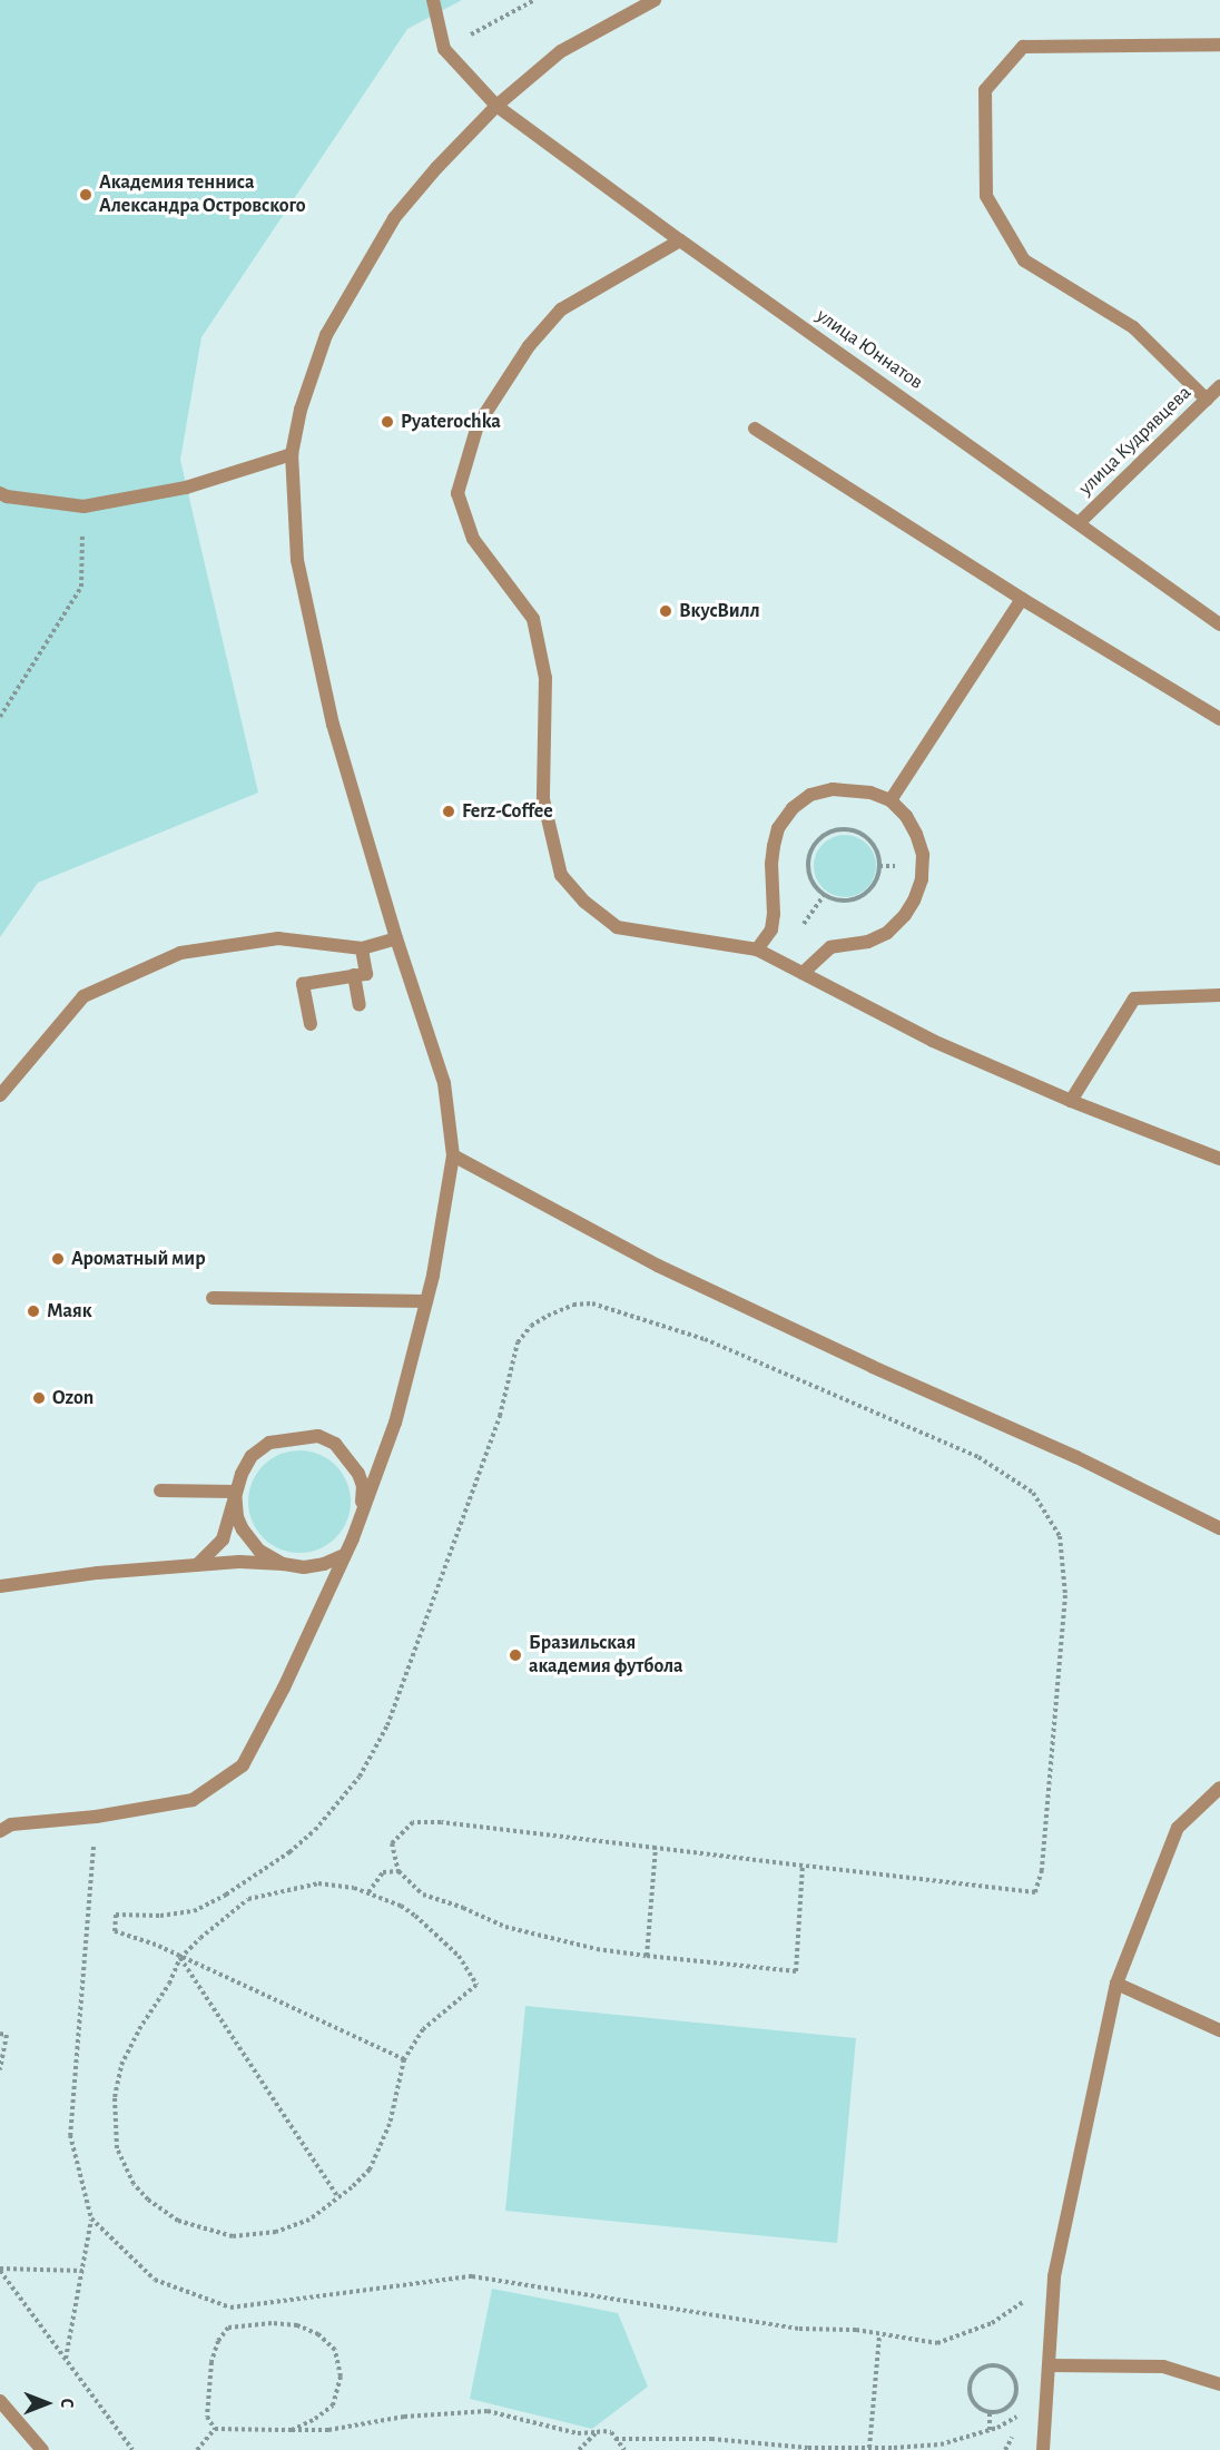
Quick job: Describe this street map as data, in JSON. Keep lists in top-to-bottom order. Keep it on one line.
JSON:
{"streets":{"street":["улица Юннатов","улица Кудрявцева"]},"crossings":[["улица Юннатов","улица Кудрявцева"]],"places":["Академия тенниса Александра Островского","Pyaterochka","ВкусВилл","Ferz-Coffee","Ароматный мир","Маяк","Ozon","Бразильская академия футбола"],"north":"right"}
